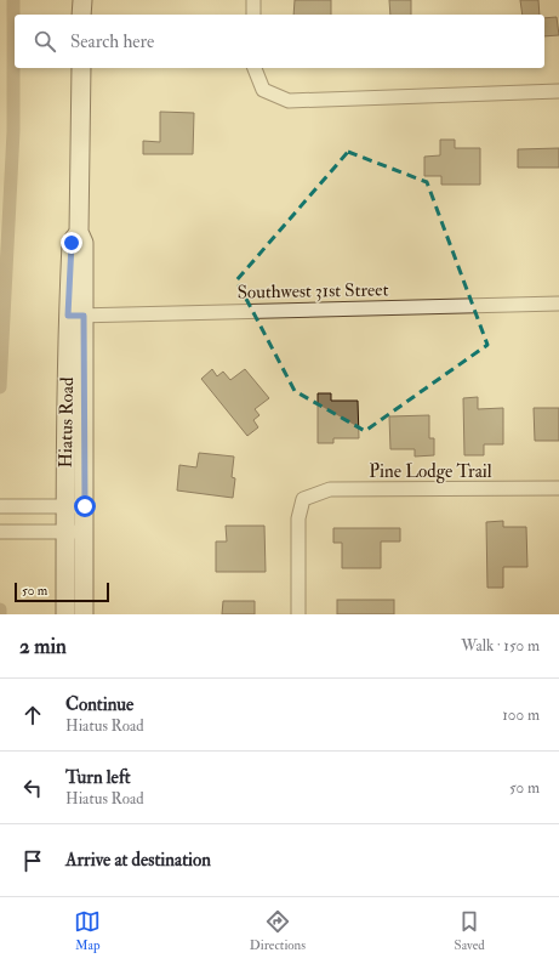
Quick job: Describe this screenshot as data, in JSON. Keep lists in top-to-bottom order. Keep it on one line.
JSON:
{"streets":{"street":["Southwest 31st Street","Hiatus Road","Pine Lodge Trail"]},"crossings":[["Southwest 31st Street","Hiatus Road"]],"scale_bar":"50 m","page":{"search":"Search here","scale":"50 m","heading":["2 min","Walk · 150 m"],"list":[["Continue","Hiatus Road","100 m"],["Turn left","Hiatus Road","50 m"],"Arrive at destination"],"nav":["Map","Directions","Saved"]}}
